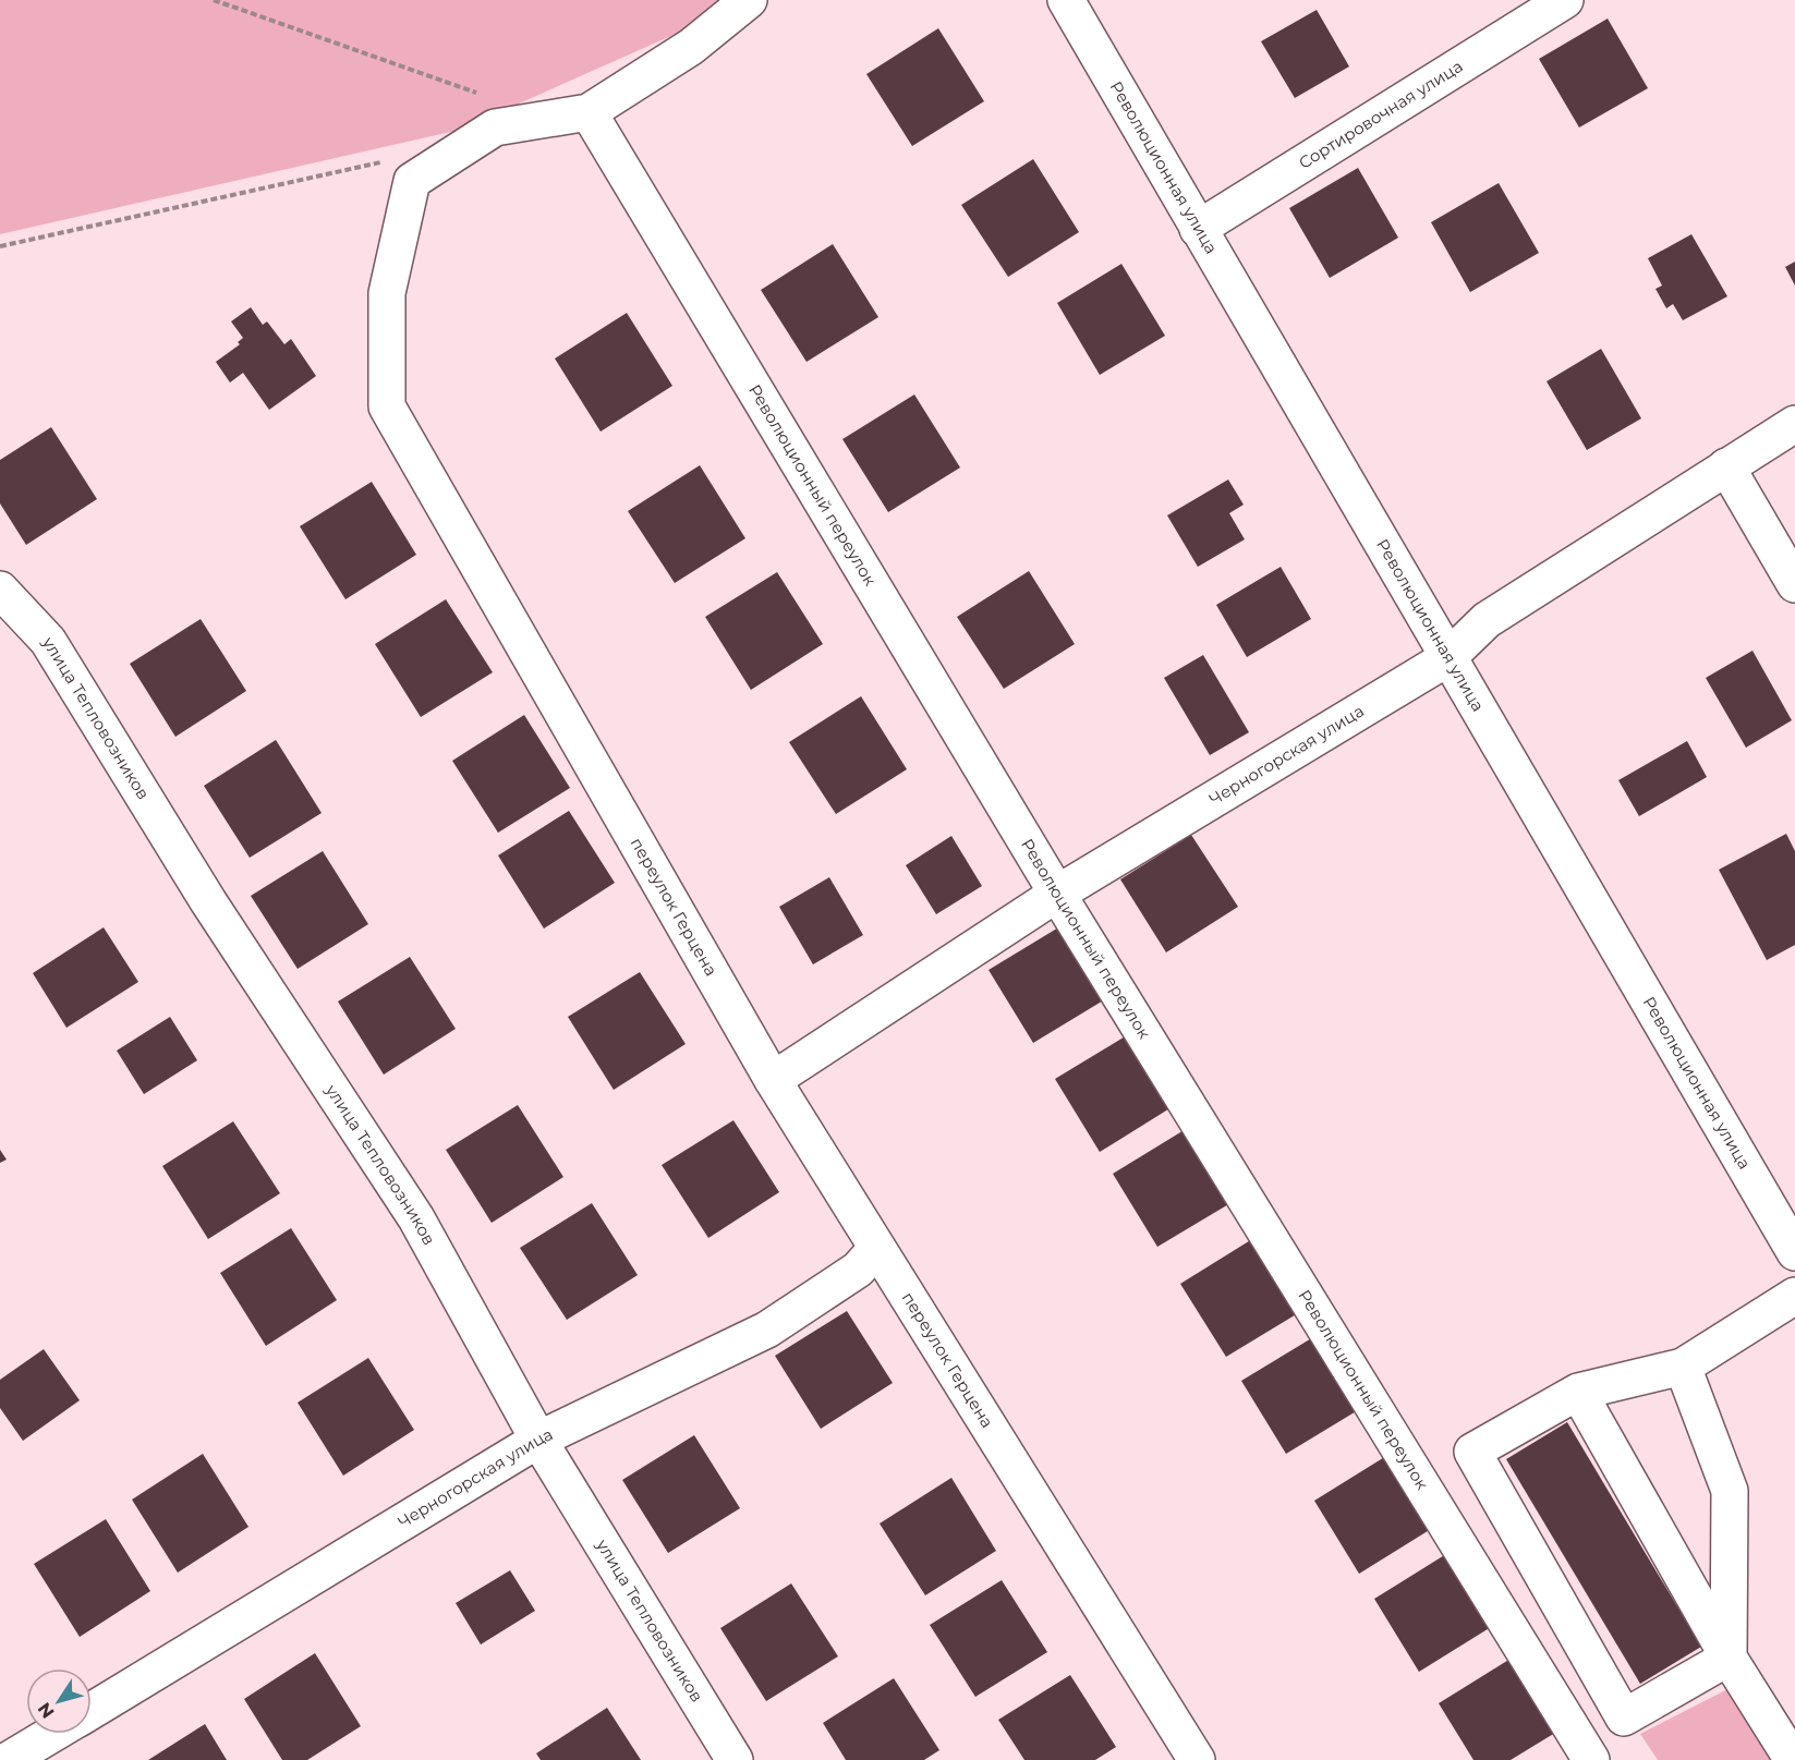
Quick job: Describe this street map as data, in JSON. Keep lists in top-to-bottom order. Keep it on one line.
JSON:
{"streets":{"street":["Сортировочная улица","Революционная улица","Революционный переулок","улица Тепловозников","Черногорская улица","переулок Герцена"]},"crossings":[["Сортировочная улица","Революционная улица"],["Революционная улица","Черногорская улица"],["Революционный переулок","Черногорская улица"],["Революционный переулок","переулок Герцена"],["улица Тепловозников","Черногорская улица"],["Черногорская улица","переулок Герцена"]],"north":"bottom left"}
